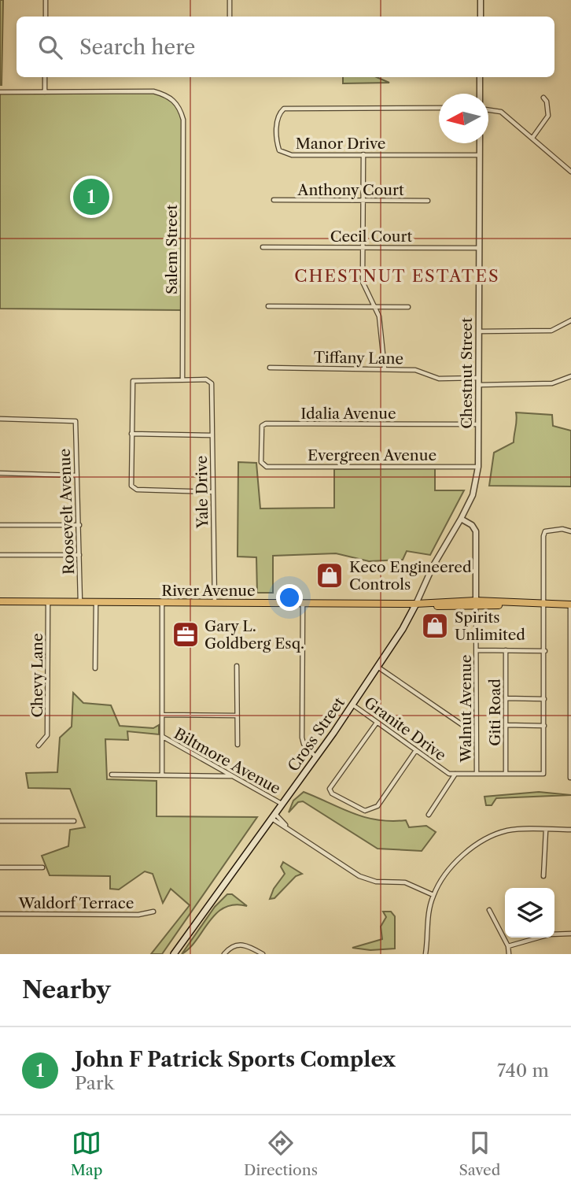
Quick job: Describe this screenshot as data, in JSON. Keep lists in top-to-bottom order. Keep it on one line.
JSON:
{"streets":{"highway":["River Avenue"],"main road":["Cross Street"],"street":["Manor Drive","Anthony Court","Cecil Court","Salem Street","Tiffany Lane","Chestnut Street","Idalia Avenue","Evergreen Avenue","Yale Drive","Roosevelt Avenue","Chevy Lane","Walnut Avenue","Giti Road","Granite Drive","Biltmore Avenue","Waldorf Terrace"]},"crossings":[["Manor Drive","Chestnut Street"],["Cecil Court","Chestnut Street"],["Salem Street","Yale Drive"],["Tiffany Lane","Chestnut Street"],["Chestnut Street","Idalia Avenue"],["Chestnut Street","Evergreen Avenue"],["Chestnut Street","Cross Street"],["Idalia Avenue","Evergreen Avenue"],["Yale Drive","River Avenue"],["Roosevelt Avenue","River Avenue"],["River Avenue","Chevy Lane"],["River Avenue","Walnut Avenue"],["River Avenue","Cross Street"],["Walnut Avenue","Giti Road"],["Walnut Avenue","Granite Drive"],["Granite Drive","Cross Street"],["Cross Street","Biltmore Avenue"]],"districts":["CHESTNUT ESTATES"],"places":{"shop":["Keco Engineered Controls","Spirits Unlimited"],"office":["Gary L. Goldberg Esq."]},"north":"left","page":{"search":"Search here","pins":"1","heading":"Nearby","list":[{"mark":"1","name":"John F Patrick Sports Complex","note":"Park","value":"740 m"}],"nav":["Map","Directions","Saved"]}}
